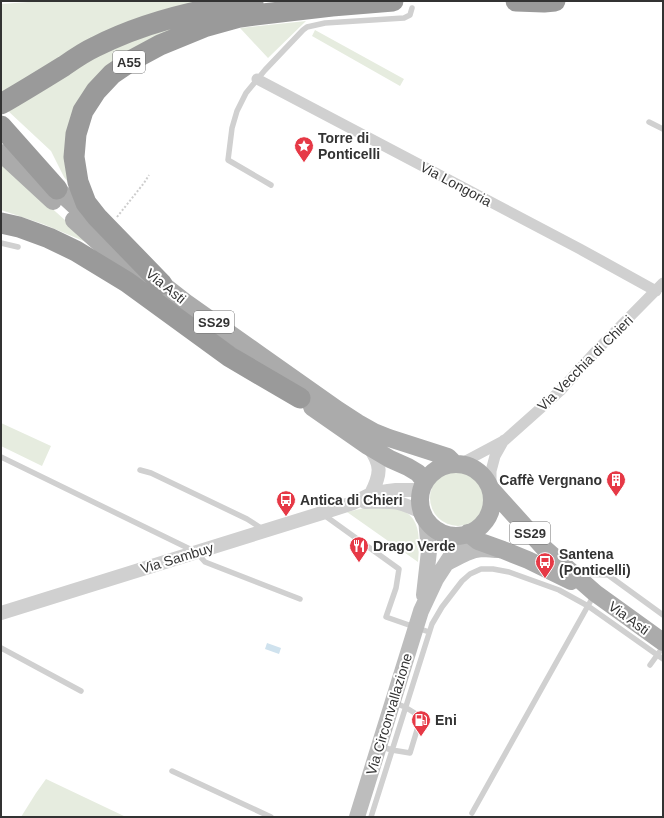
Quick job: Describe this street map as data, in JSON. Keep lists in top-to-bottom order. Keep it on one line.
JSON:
{"streets":{"highway":["A55"],"main road":["Via Asti","SS29","Via Circonvallazione"],"street":["Via Longoria","Via Vecchia di Chieri","Via Sambuy"]},"crossings":[["A55","Via Asti"],["Via Longoria","Via Vecchia di Chieri"],["Via Asti","Via Vecchia di Chieri"],["Via Asti","Via Sambuy"],["Via Asti","Via Circonvallazione"],["Via Vecchia di Chieri","Via Sambuy"],["Via Vecchia di Chieri","Via Circonvallazione"],["Via Sambuy","Via Circonvallazione"]],"places":{"place":["Torre di Ponticelli"],"building":["Caffè Vergnano"],"bus stop":["Antica di Chieri","Santena (Ponticelli)"],"restaurant":["Drago Verde"],"fuel station":["Eni"]}}
